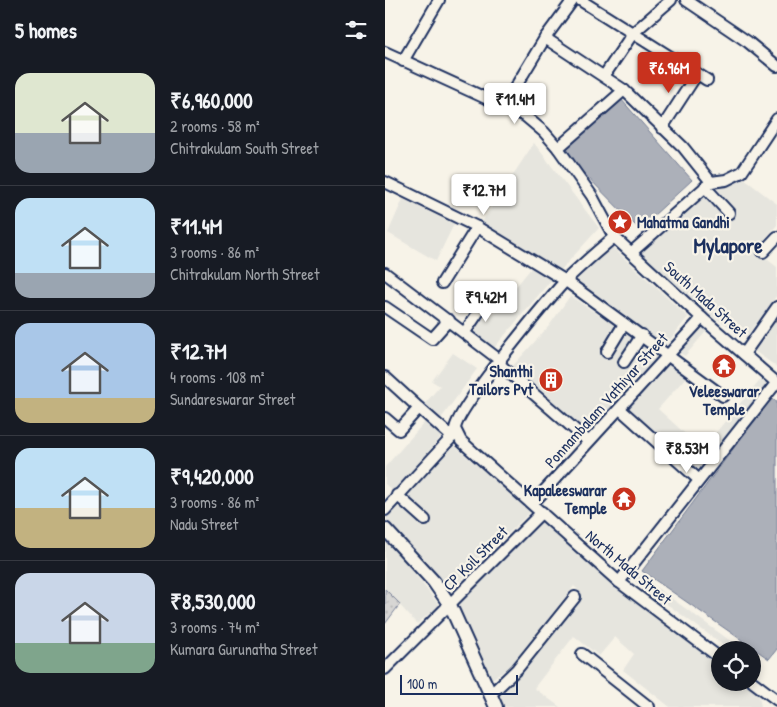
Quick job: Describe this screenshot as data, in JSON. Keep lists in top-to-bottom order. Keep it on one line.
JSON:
{"streets":{"street":["South Mada Street","Ponnambalam Vathiyar Street","CP Koil Street","North Mada Street"]},"crossings":[["South Mada Street","Ponnambalam Vathiyar Street"],["Ponnambalam Vathiyar Street","North Mada Street"],["CP Koil Street","North Mada Street"]],"districts":["Mylapore"],"places":{"place":["Mahatma Gandhi"],"temple":["Veleeswarar Temple","Kapaleeswarar Temple"],"building":["Shanthi Tailors Pvt"]},"scale_bar":"100 m","page":{"heading":"5 homes","price":["₹6.96M","₹11.4M","₹12.7M","₹9.42M","₹8.53M"],"list":[{"name":"₹6,960,000","note":"2 rooms · 58 m² · Chitrakulam South Street"},{"name":"₹11.4M","note":"3 rooms · 86 m² · Chitrakulam North Street"},{"name":"₹12.7M","note":"4 rooms · 108 m² · Sundareswarar Street"},{"name":"₹9,420,000","note":"3 rooms · 86 m² · Nadu Street"},{"name":"₹8,530,000","note":"3 rooms · 74 m² · Kumara Gurunatha Street"}],"scale":"100 m"}}
